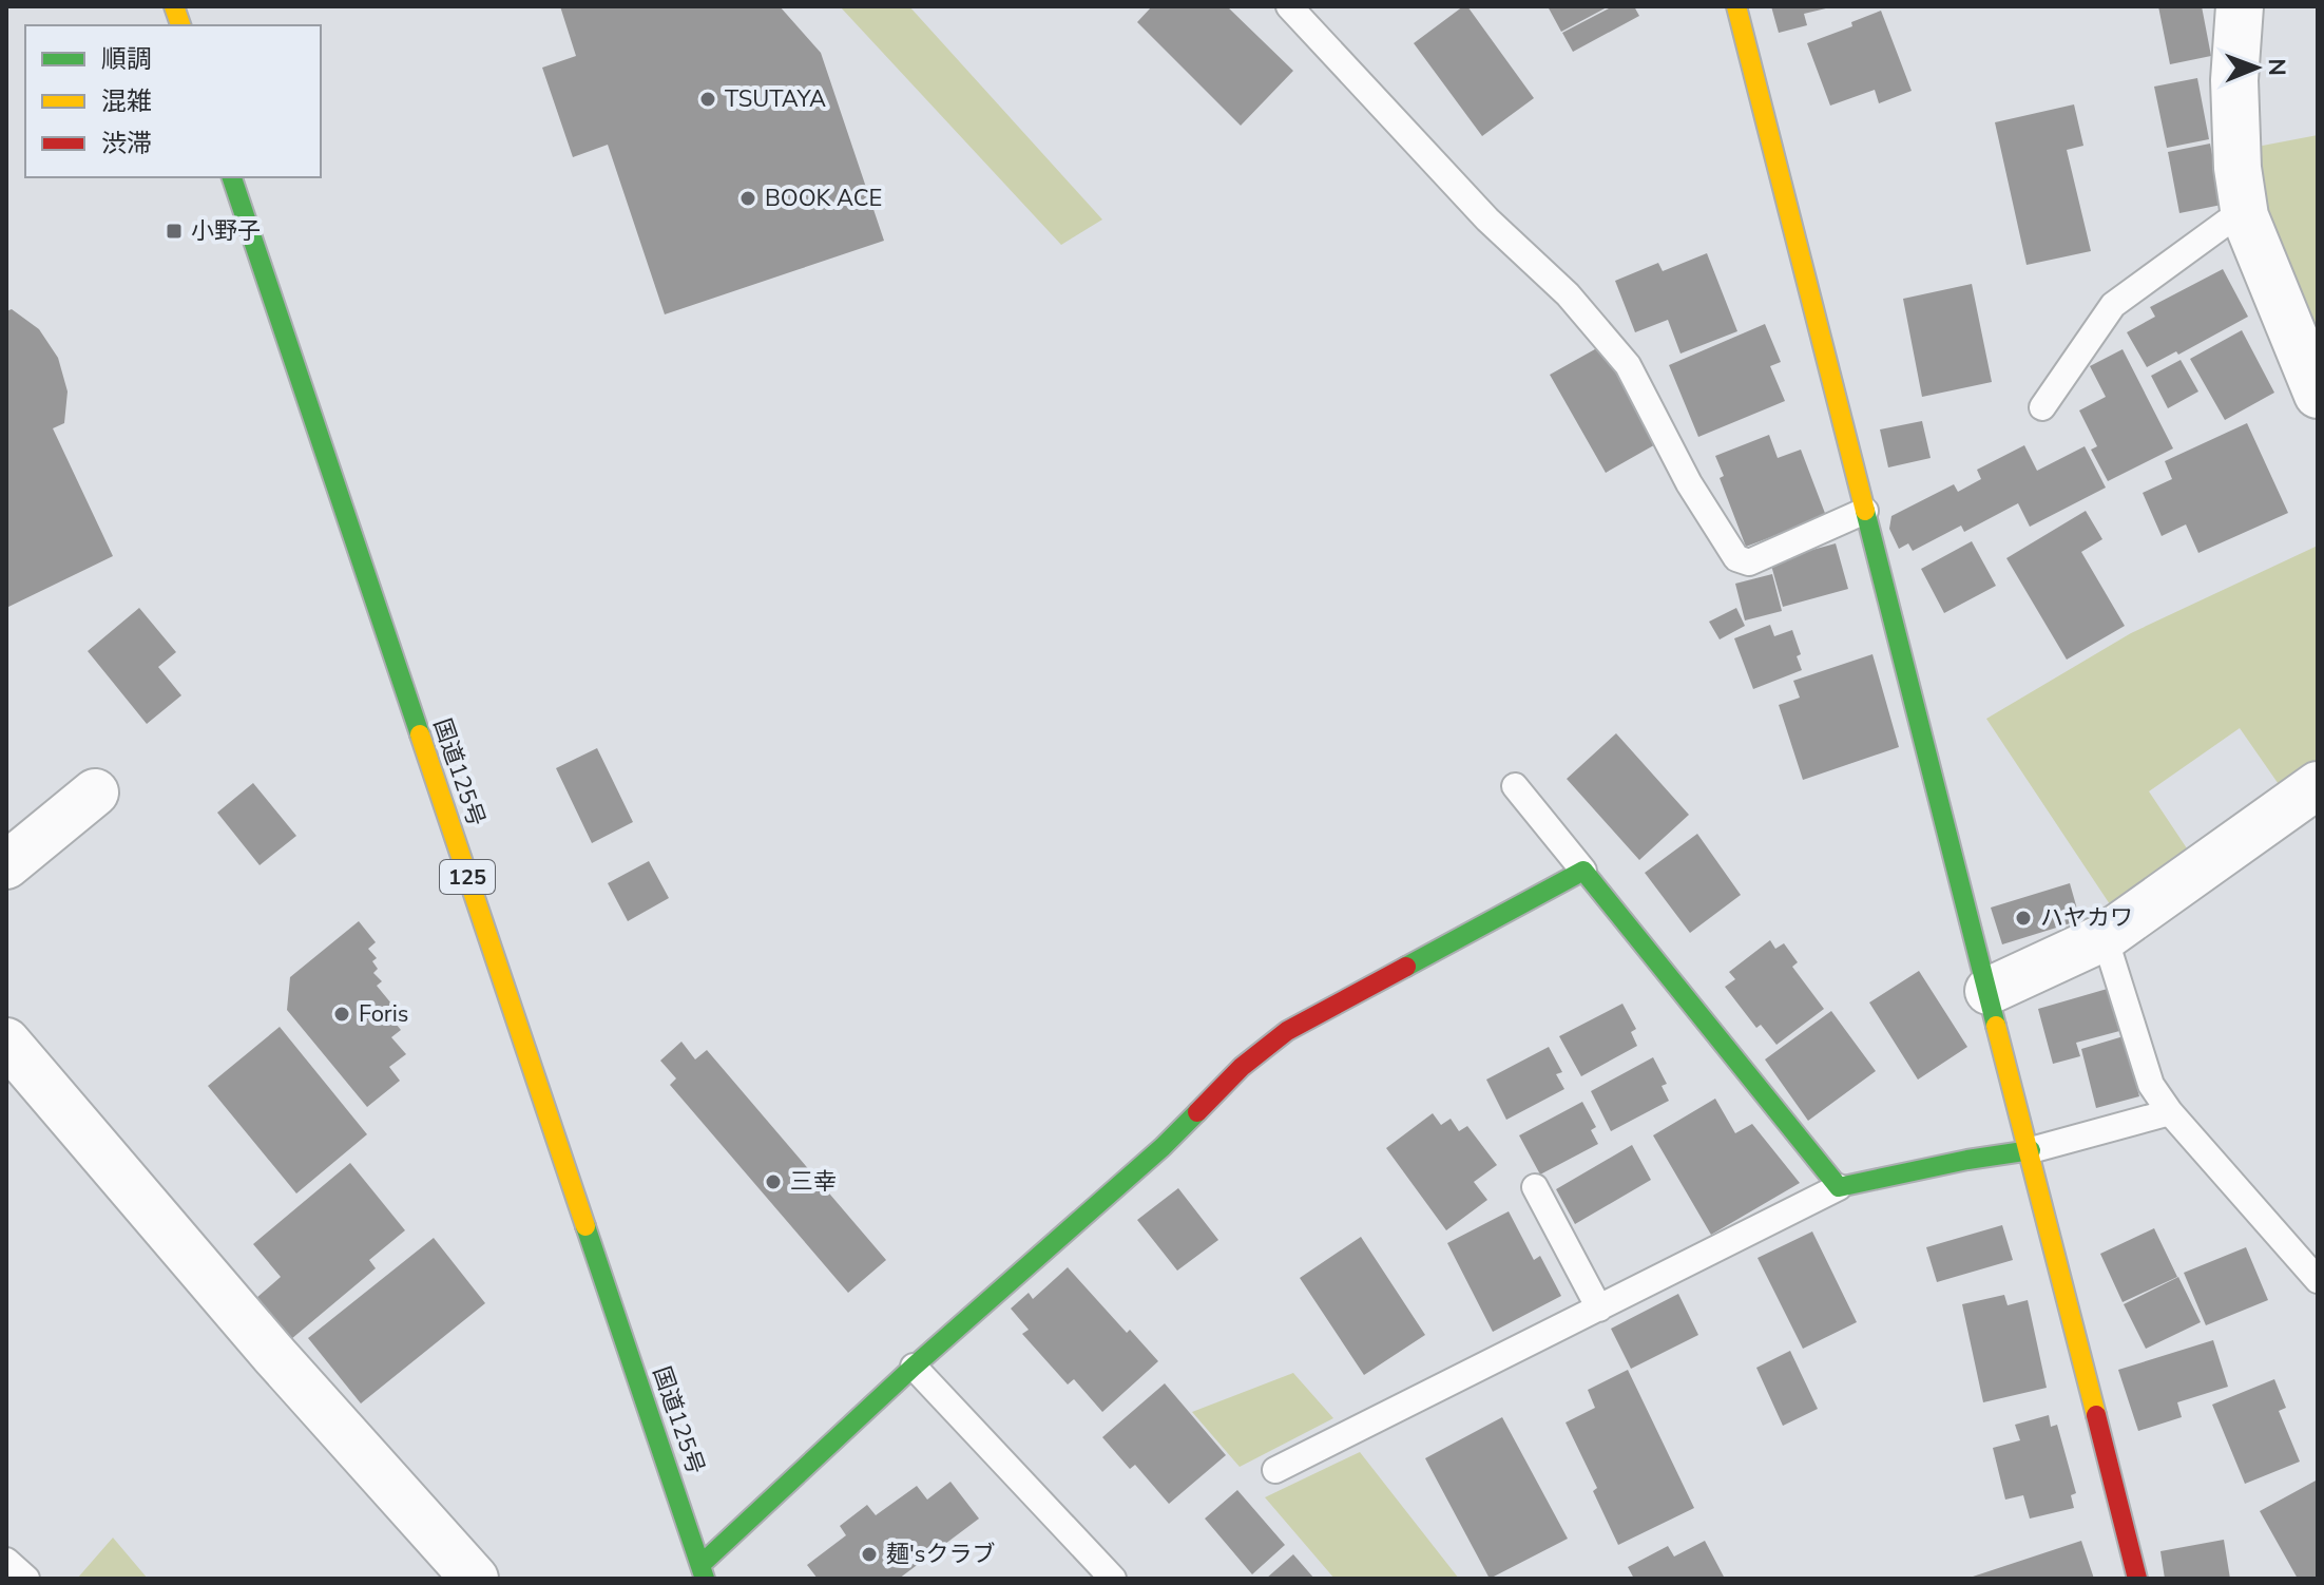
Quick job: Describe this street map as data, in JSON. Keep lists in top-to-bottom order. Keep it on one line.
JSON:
{"streets":{"main road":["国道125号","125"]},"places":{"other":["TSUTAYA","BOOK ACE","ハヤカワ","Foris","三幸","麺'sクラブ"],"transit":["小野子"]},"legend":["順調","混雑","渋滞"],"north":"right"}
